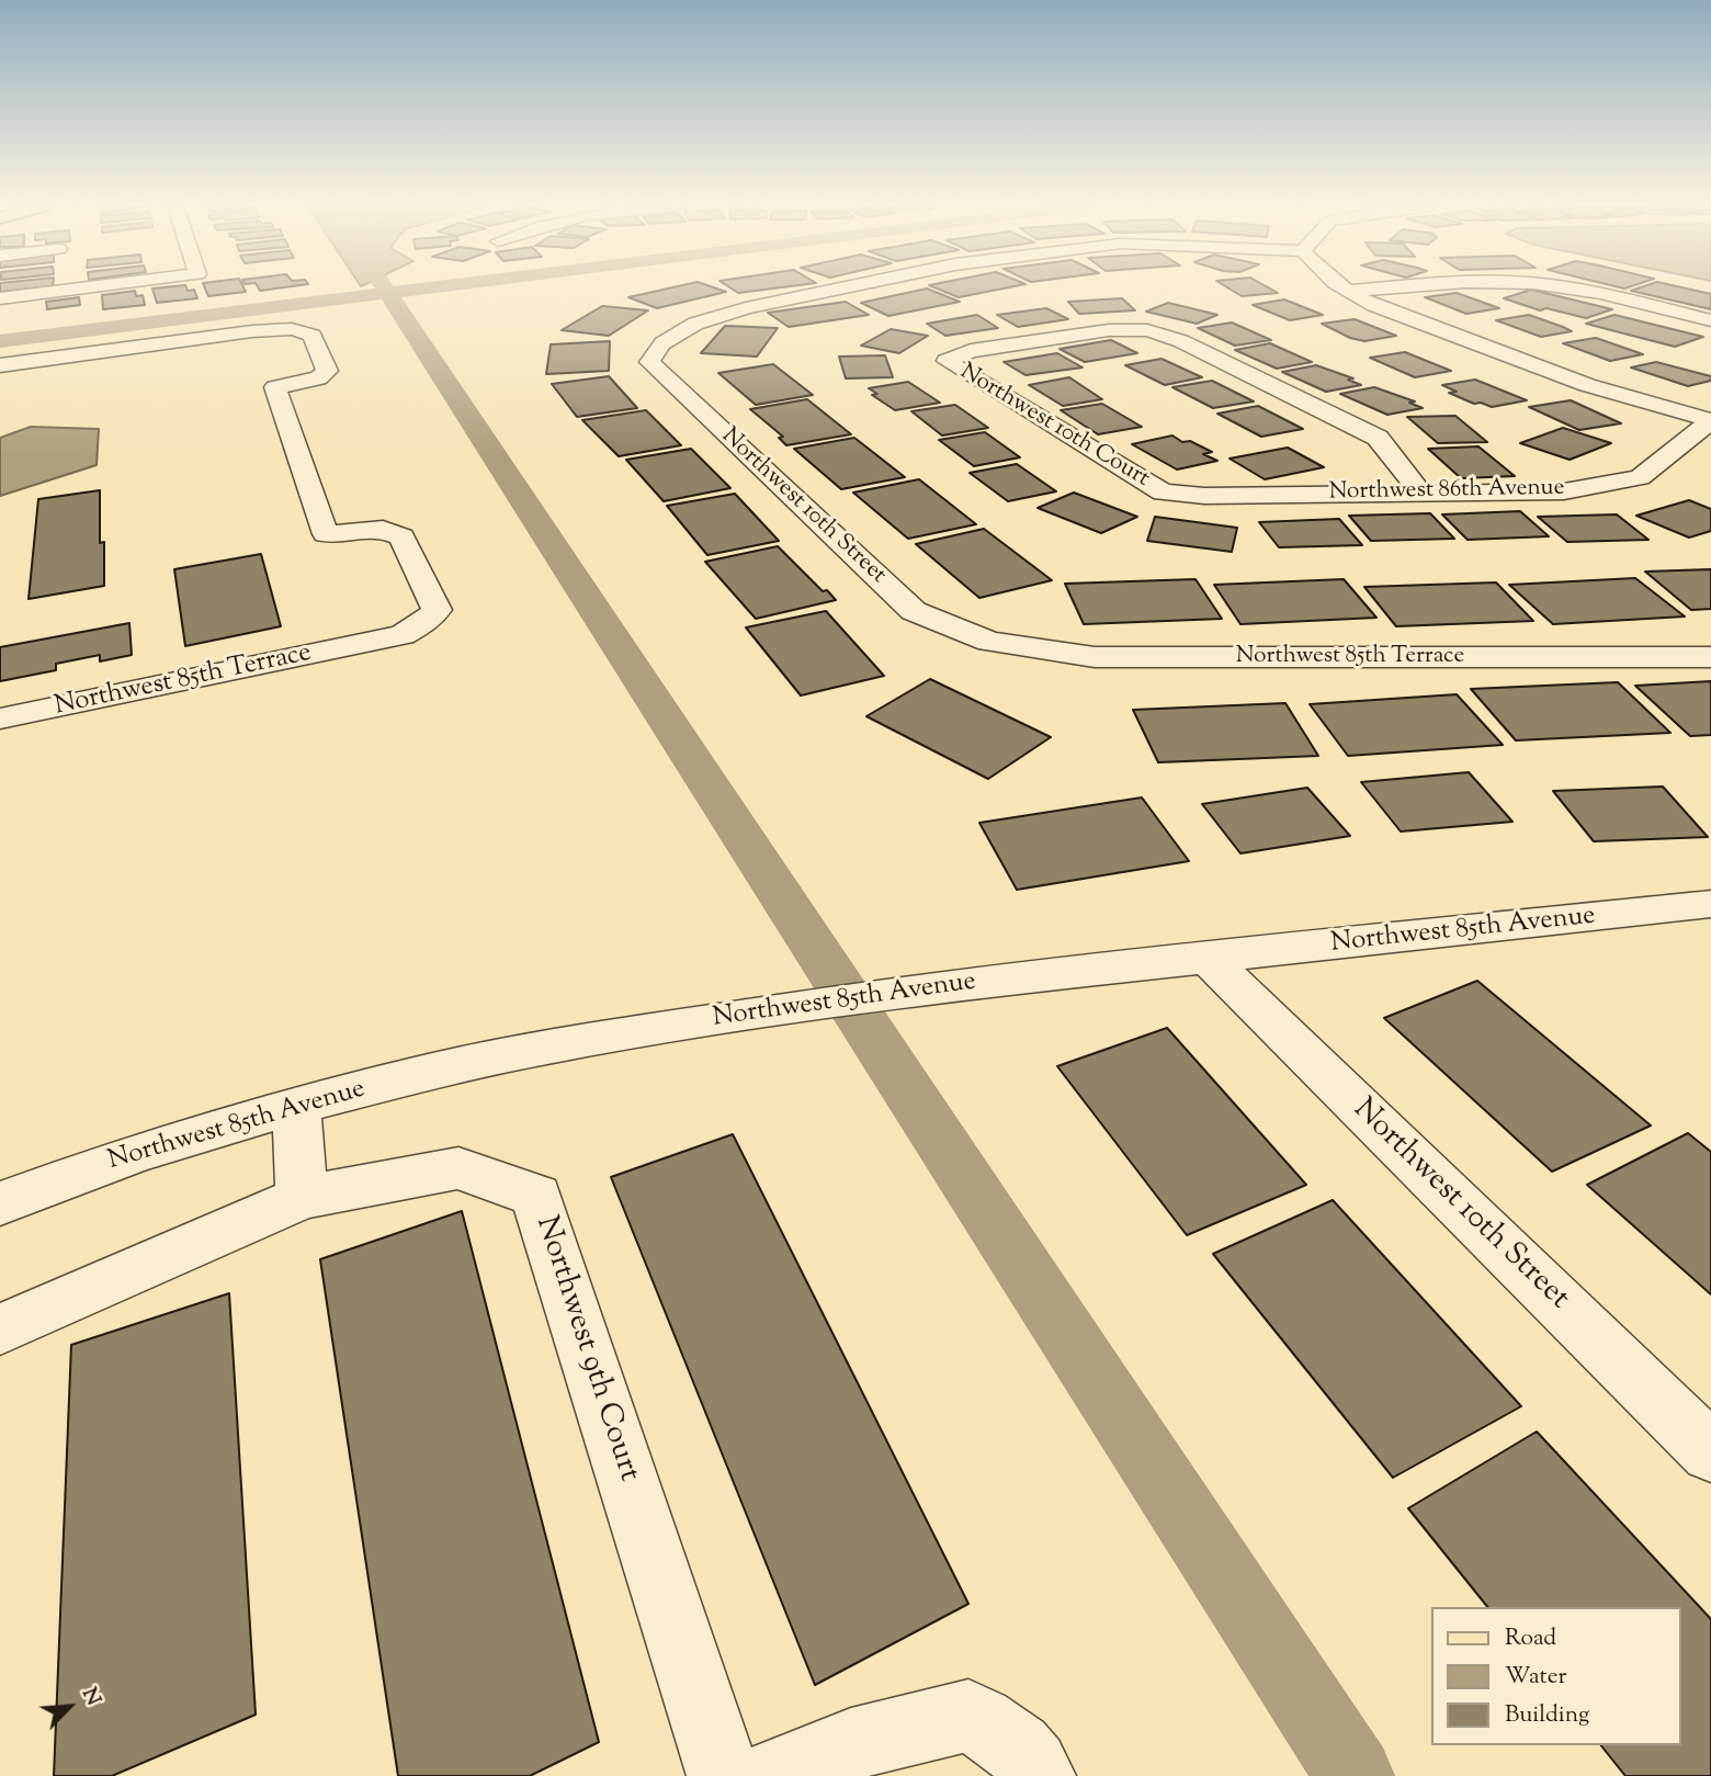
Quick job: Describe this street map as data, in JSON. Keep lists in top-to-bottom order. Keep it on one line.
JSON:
{"streets":{"street":["Northwest 10th Court","Northwest 86th Avenue","Northwest 10th Street","Northwest 85th Terrace","Northwest 85th Avenue","Northwest 9th Court"]},"crossings":[["Northwest 10th Court","Northwest 86th Avenue"],["Northwest 10th Street","Northwest 85th Terrace"],["Northwest 10th Street","Northwest 85th Avenue"]],"legend":["Road","Water","Building"],"north":"top right"}
